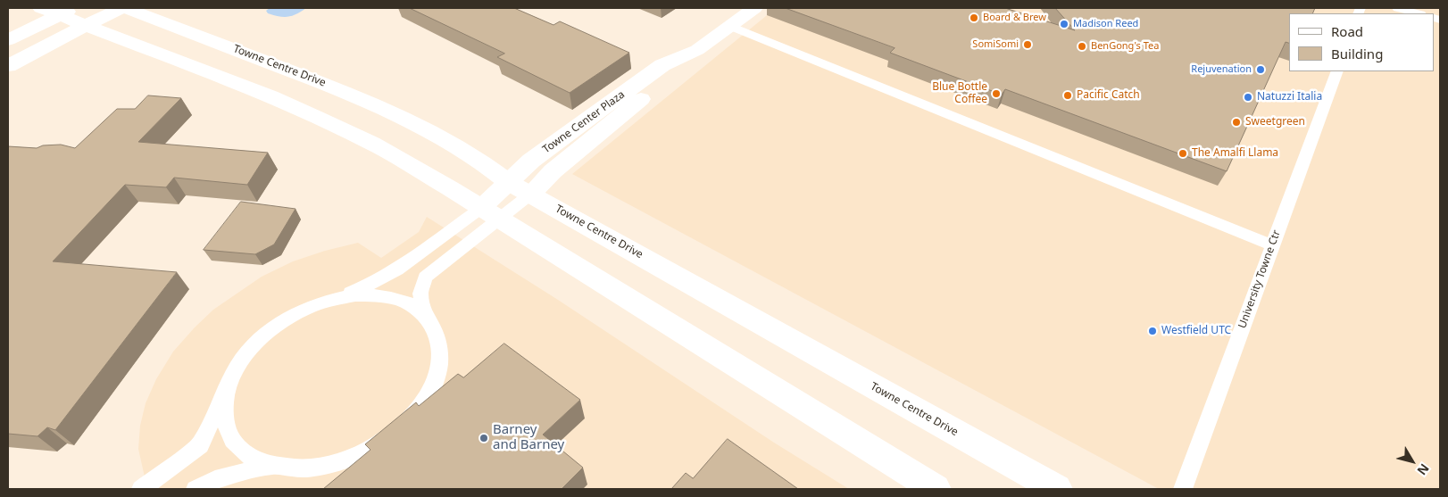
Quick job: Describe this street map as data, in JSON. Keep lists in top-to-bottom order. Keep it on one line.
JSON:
{"streets":{"main road":["Towne Centre Drive","Towne Center Plaza"],"lane":["University Towne Ctr"]},"crossings":[["Towne Centre Drive","Towne Center Plaza"]],"places":["Board & Brew","Madison Reed","SomiSomi","BenGong's Tea","Rejuvenation","Blue Bottle Coffee","Pacific Catch","Natuzzi Italia","Sweetgreen","The Amalfi Llama","Westfield UTC","Barney and Barney"],"legend":["Road","Building"],"north":"bottom right"}
